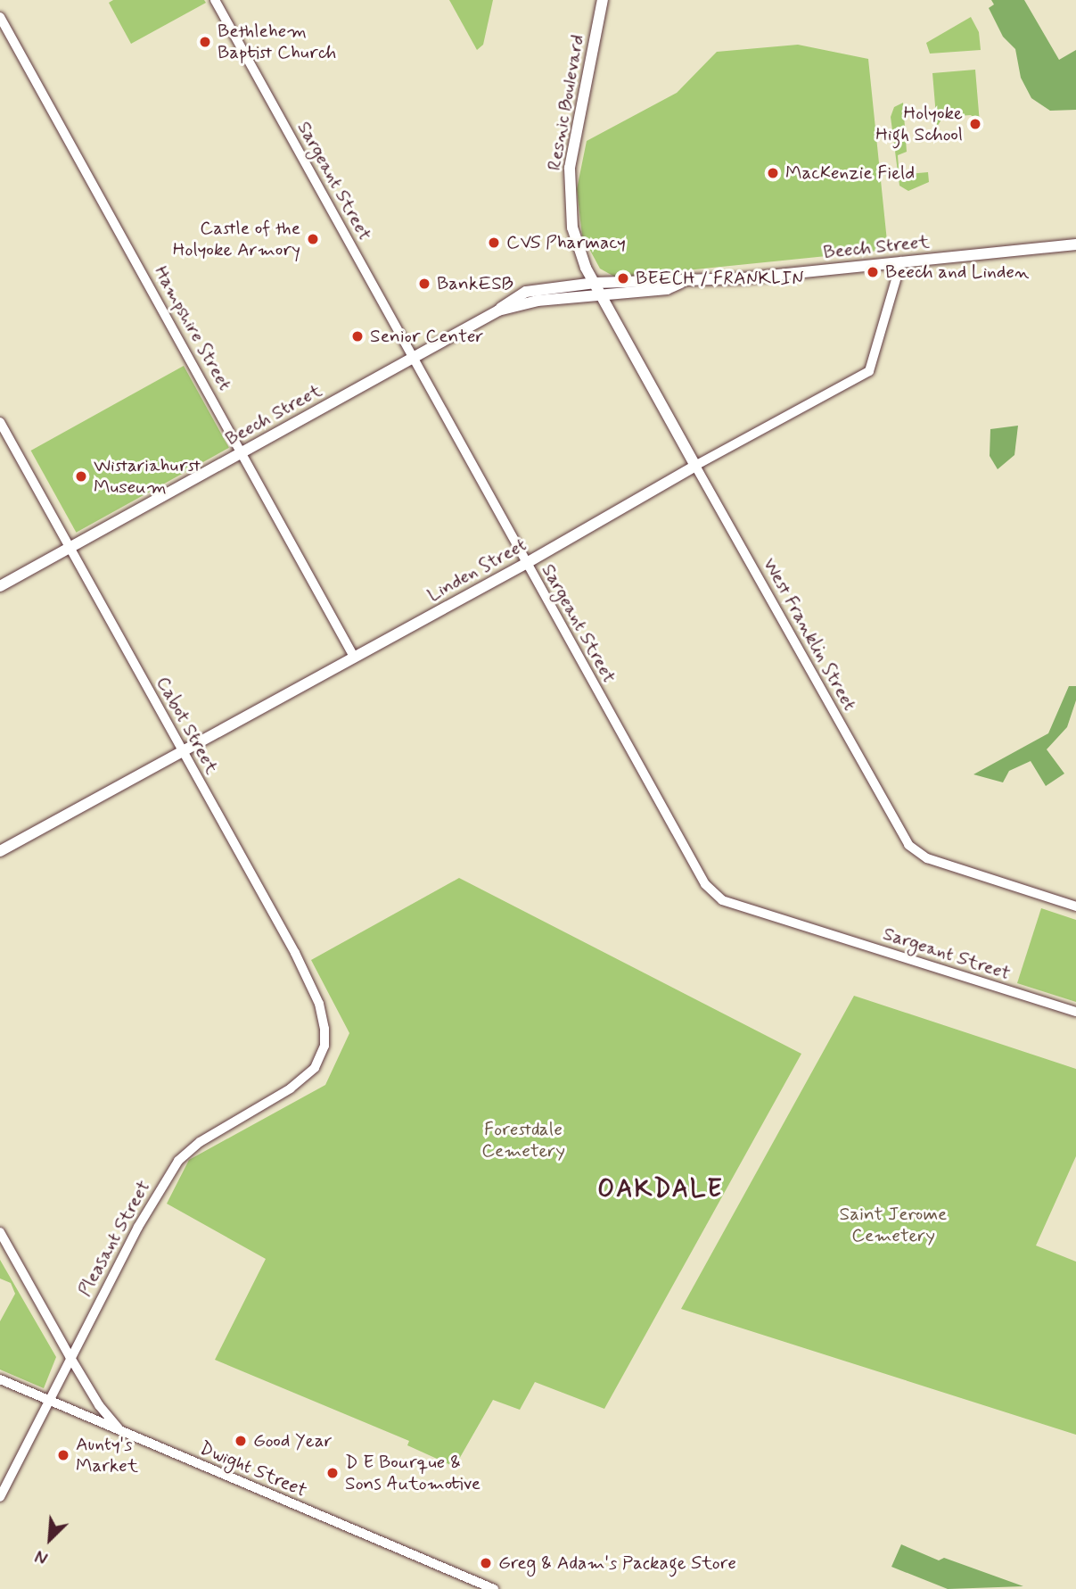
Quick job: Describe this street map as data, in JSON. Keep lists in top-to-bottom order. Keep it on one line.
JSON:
{"streets":{"main road":["Resnic Boulevard","Beech Street","Linden Street","West Franklin Street","Cabot Street","Pleasant Street","Dwight Street"],"street":["Sargeant Street","Hampshire Street"]},"crossings":[["Resnic Boulevard","Beech Street"],["Resnic Boulevard","West Franklin Street"],["Sargeant Street","Beech Street"],["Sargeant Street","Linden Street"],["Beech Street","Hampshire Street"],["Beech Street","Linden Street"],["Beech Street","West Franklin Street"],["Beech Street","Cabot Street"],["Hampshire Street","Linden Street"],["Linden Street","West Franklin Street"],["Linden Street","Cabot Street"],["Cabot Street","Pleasant Street"],["Pleasant Street","Dwight Street"]],"districts":["OAKDALE"],"parks":["Forestdale Cemetery","Saint Jerome Cemetery"],"places":["Bethlehem Baptist Church","Holyoke High School","MacKenzie Field","Castle of the Holyoke Armory","CVS Pharmacy","Beech and Linden","BEECH / FRANKLIN","BankESB","Senior Center","Wistariahurst Museum","Good Year","Aunty's Market","D E Bourque & Sons Automotive","Greg & Adam's Package Store"],"north":"bottom left"}
